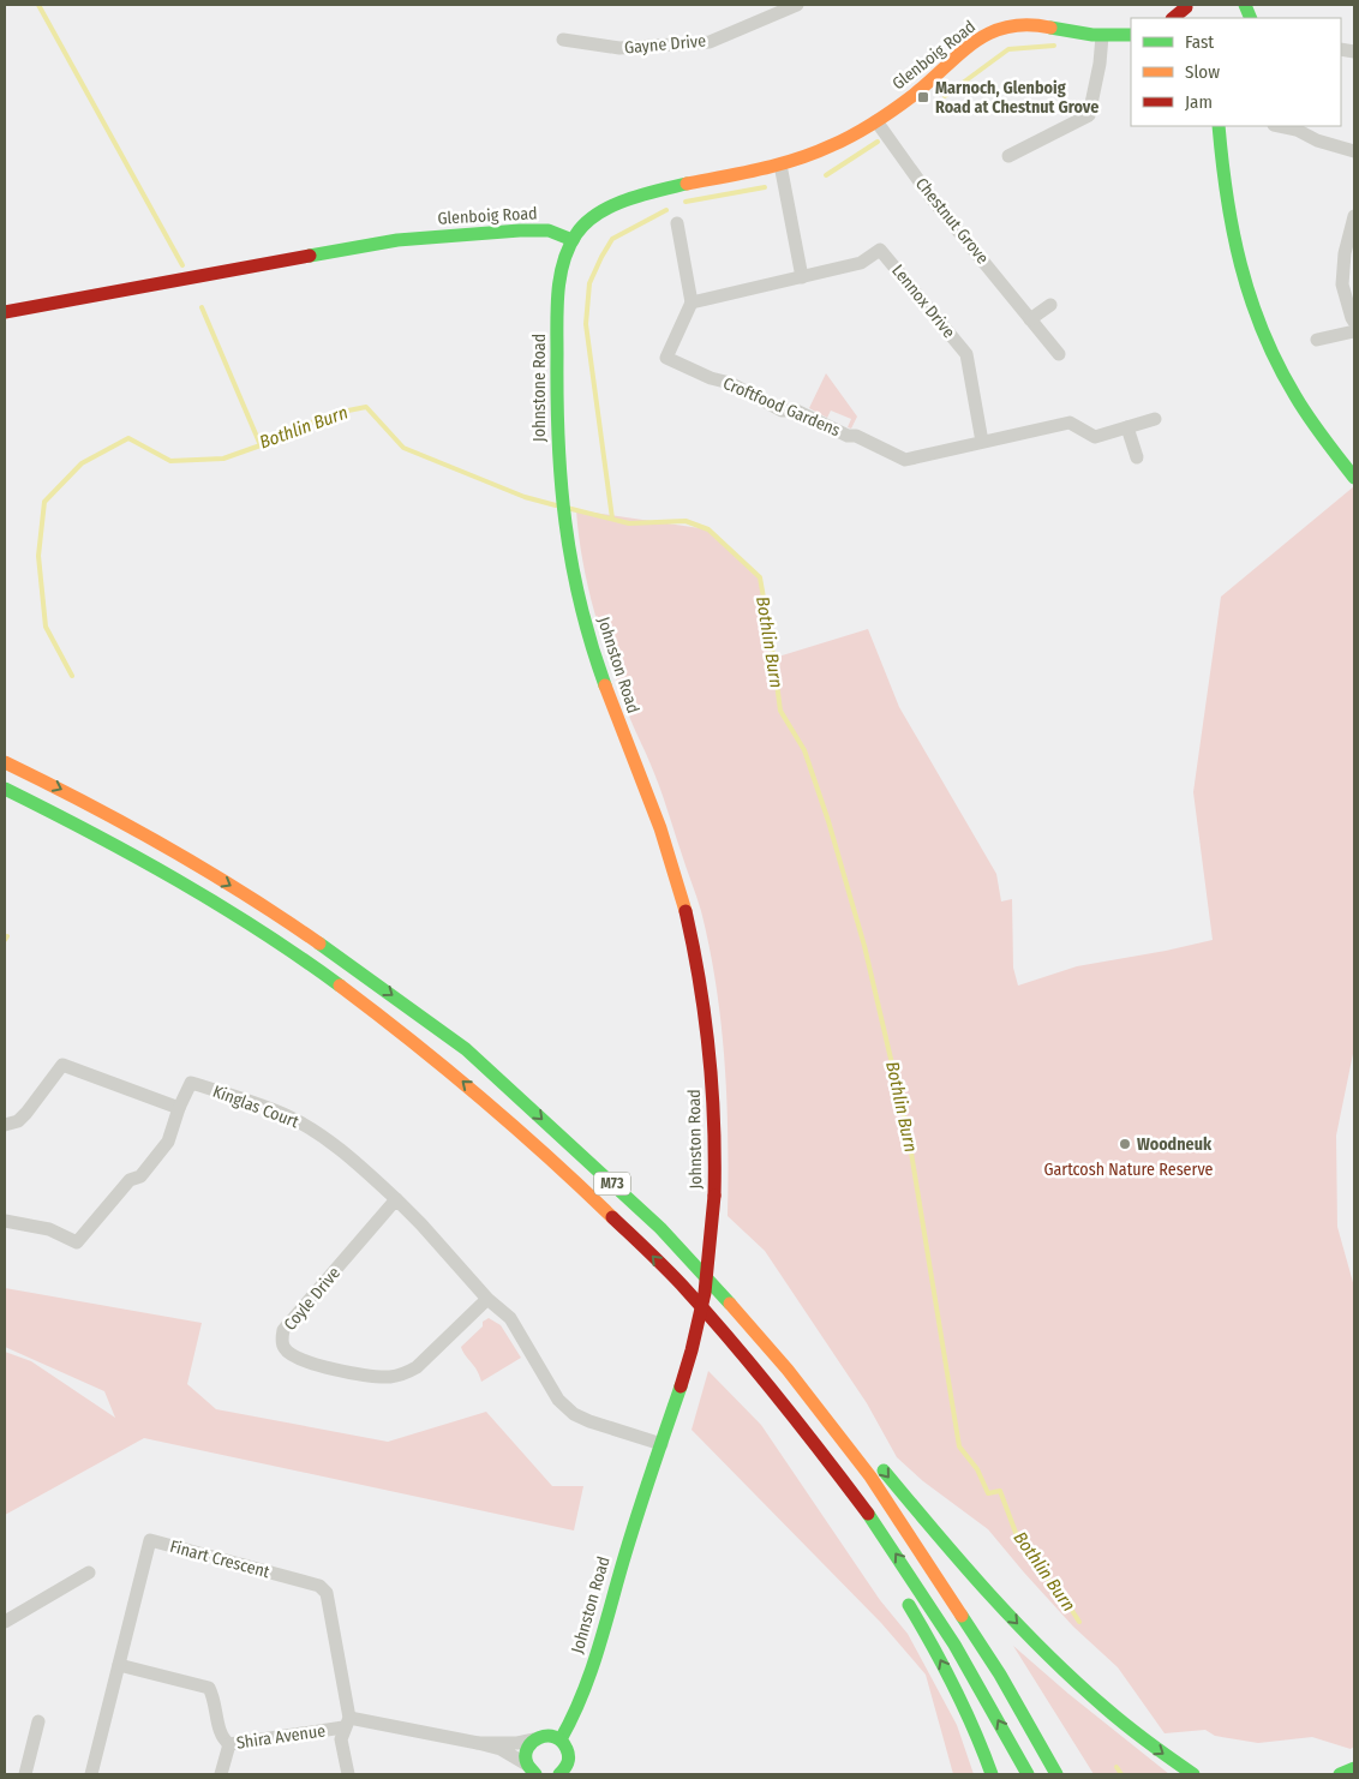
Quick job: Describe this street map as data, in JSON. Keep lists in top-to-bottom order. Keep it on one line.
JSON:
{"streets":{"main road":["Glenboig Road","Johnstone Road","Johnston Road","M73"],"street":["Gayne Drive","Chestnut Grove","Lennox Drive","Croftfood Gardens","Kinglas Court","Coyle Drive","Finart Crescent","Shira Avenue"]},"crossings":[["Glenboig Road","Chestnut Grove"],["Glenboig Road","Johnstone Road"],["Lennox Drive","Croftfood Gardens"],["Johnstone Road","Johnston Road"],["Kinglas Court","Coyle Drive"],["Finart Crescent","Shira Avenue"]],"water":["Bothlin Burn"],"parks":["Gartcosh Nature Reserve"],"places":{"transit":["Marnoch, Glenboig Road at Chestnut Grove"],"other":["Woodneuk"]},"legend":["Fast","Slow","Jam"]}
